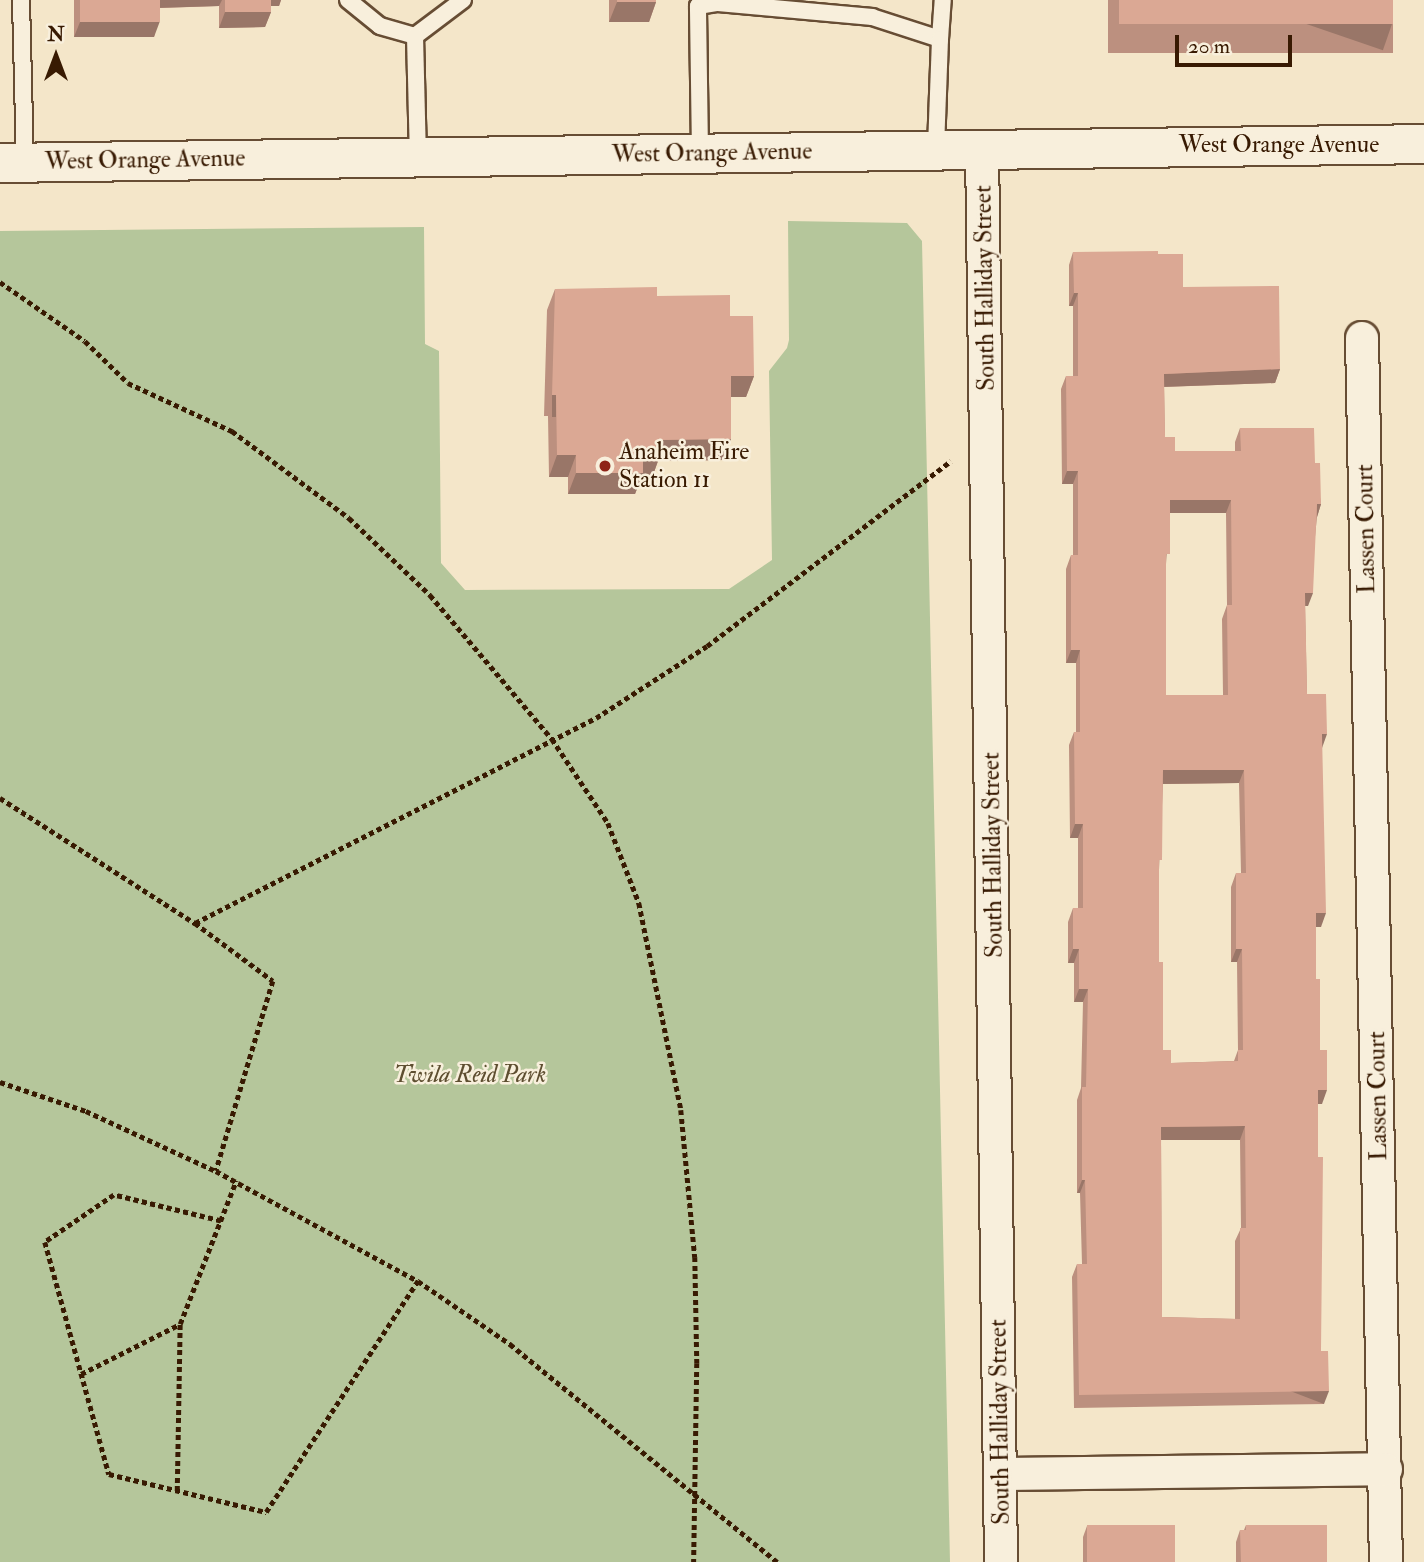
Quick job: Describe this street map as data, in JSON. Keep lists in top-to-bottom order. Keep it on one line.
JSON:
{"streets":{"street":["West Orange Avenue","South Halliday Street","Lassen Court"]},"crossings":[["West Orange Avenue","South Halliday Street"]],"parks":["Twila Reid Park"],"places":["Anaheim Fire Station 11"],"scale_bar":"20 m","north":"top"}
